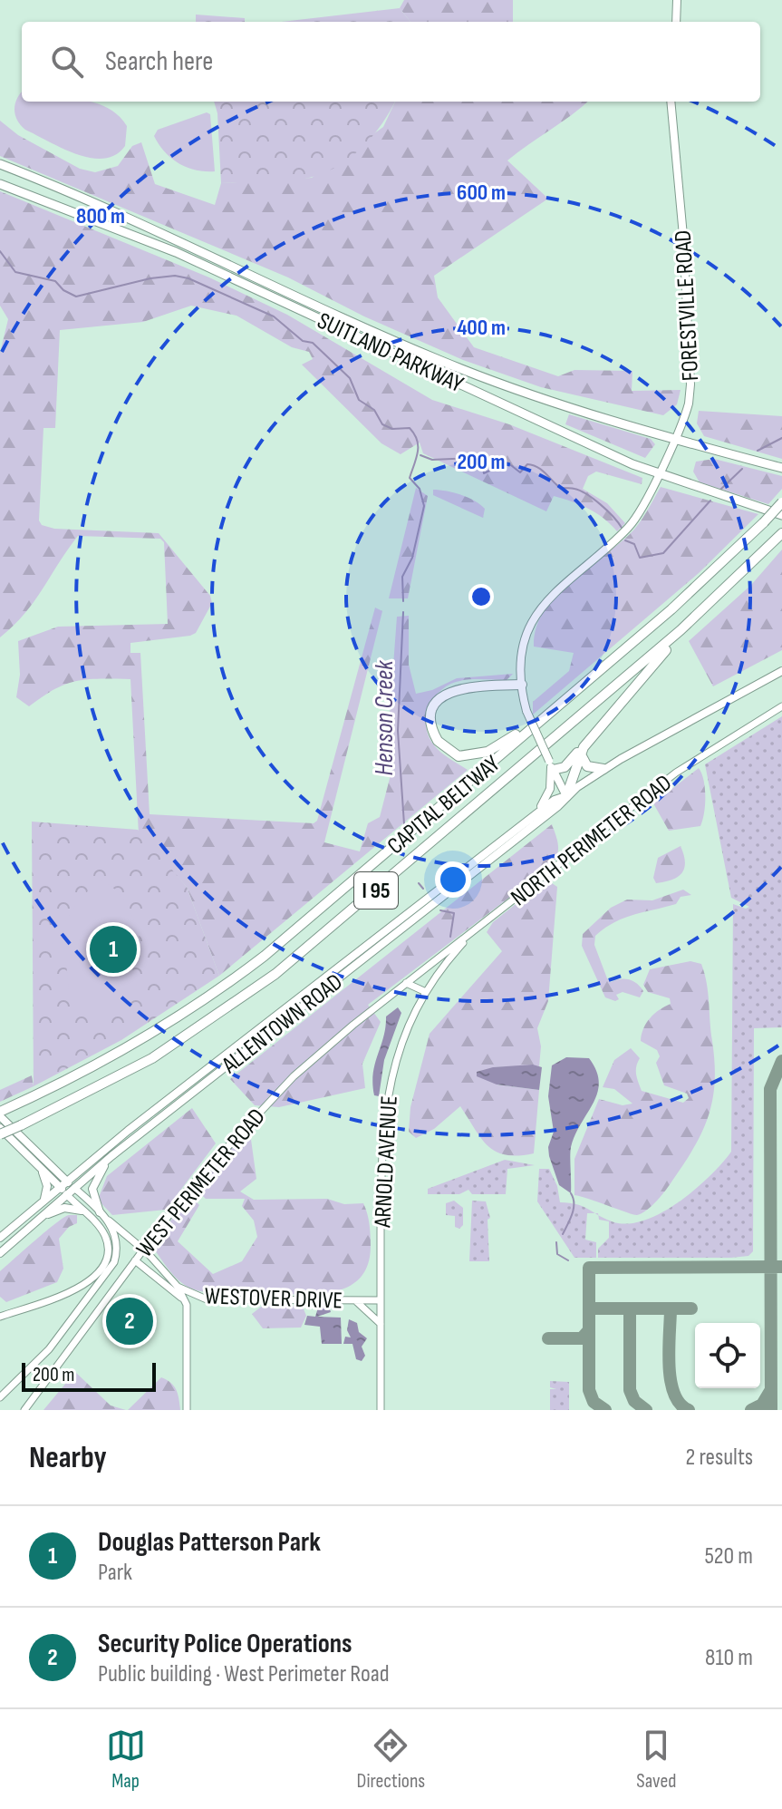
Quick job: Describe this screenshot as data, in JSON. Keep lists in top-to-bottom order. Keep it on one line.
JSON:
{"streets":{"highway":["SUITLAND PARKWAY","CAPITAL BELTWAY","I 95"],"main road":["FORESTVILLE ROAD","ALLENTOWN ROAD"],"street":["NORTH PERIMETER ROAD","ARNOLD AVENUE","WEST PERIMETER ROAD","WESTOVER DRIVE"]},"crossings":[["FORESTVILLE ROAD","SUITLAND PARKWAY"],["FORESTVILLE ROAD","ALLENTOWN ROAD"],["NORTH PERIMETER ROAD","ARNOLD AVENUE"],["NORTH PERIMETER ROAD","WEST PERIMETER ROAD"],["ALLENTOWN ROAD","WESTOVER DRIVE"],["ARNOLD AVENUE","WESTOVER DRIVE"],["WEST PERIMETER ROAD","WESTOVER DRIVE"]],"water":["Henson Creek"],"scale_bar":"200 m","page":{"search":"Search here","pins":["1","2"],"scale":"200 m","heading":["Nearby","2 results"],"list":[{"mark":"1","name":"Douglas Patterson Park","note":"Park","value":"520 m"},{"mark":"2","name":"Security Police Operations","note":"Public building · West Perimeter Road","value":"810 m"}],"nav":["Map","Directions","Saved"]},"rings":["600 m","800 m","400 m","200 m"]}
